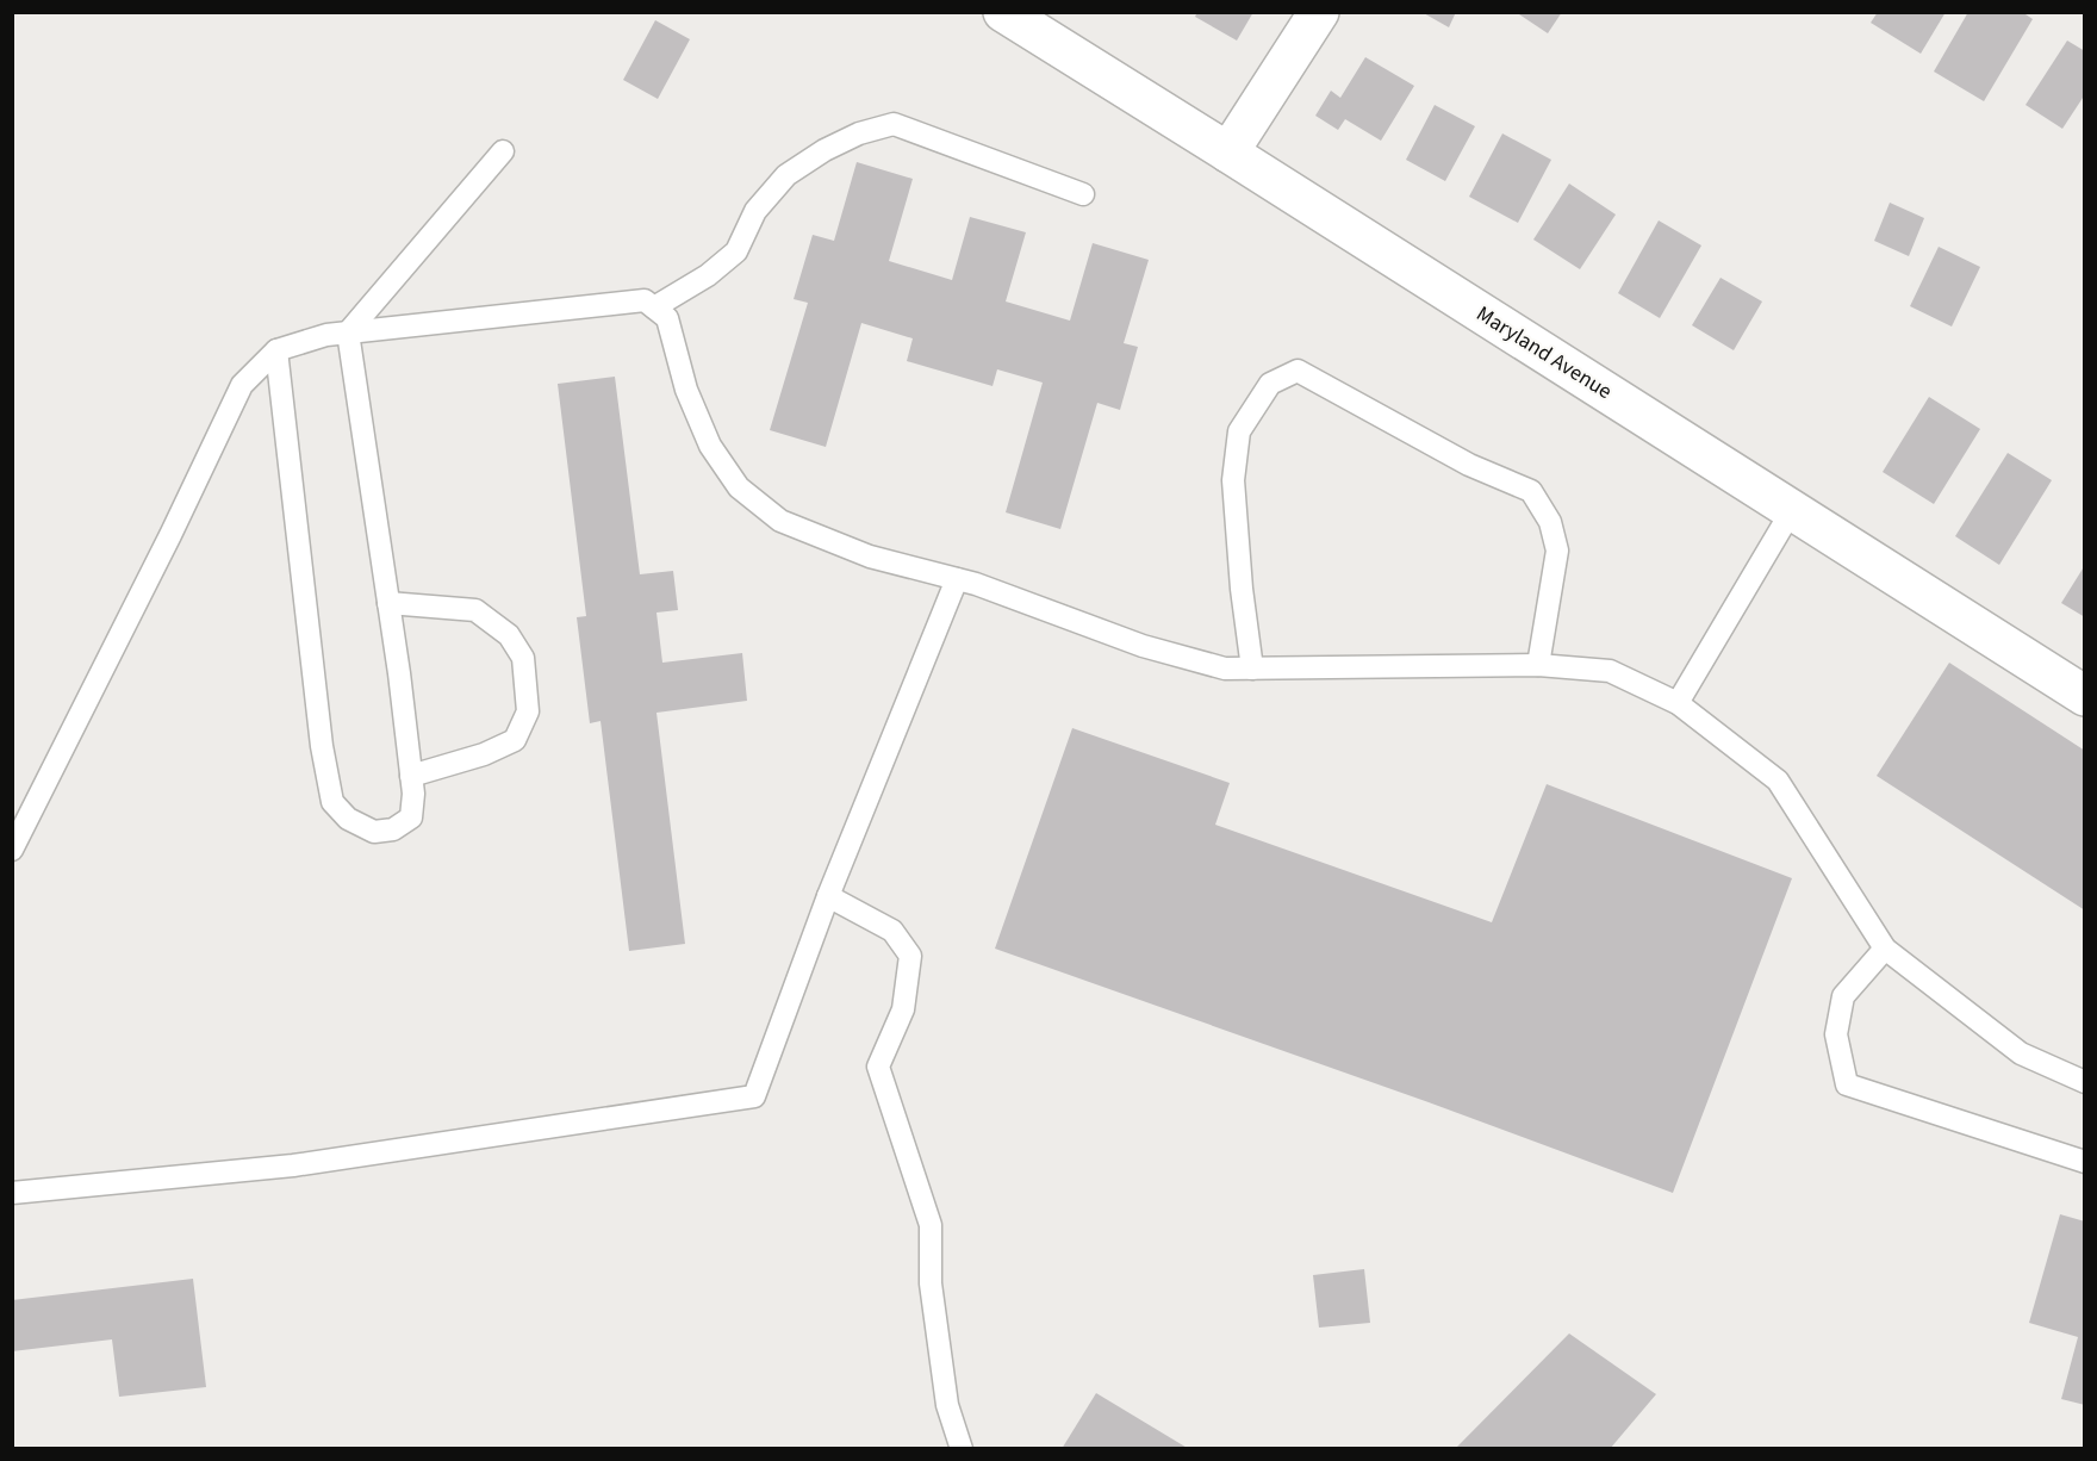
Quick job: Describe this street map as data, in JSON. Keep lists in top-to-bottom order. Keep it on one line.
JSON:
{"streets":{"street":["Maryland Avenue"]}}
